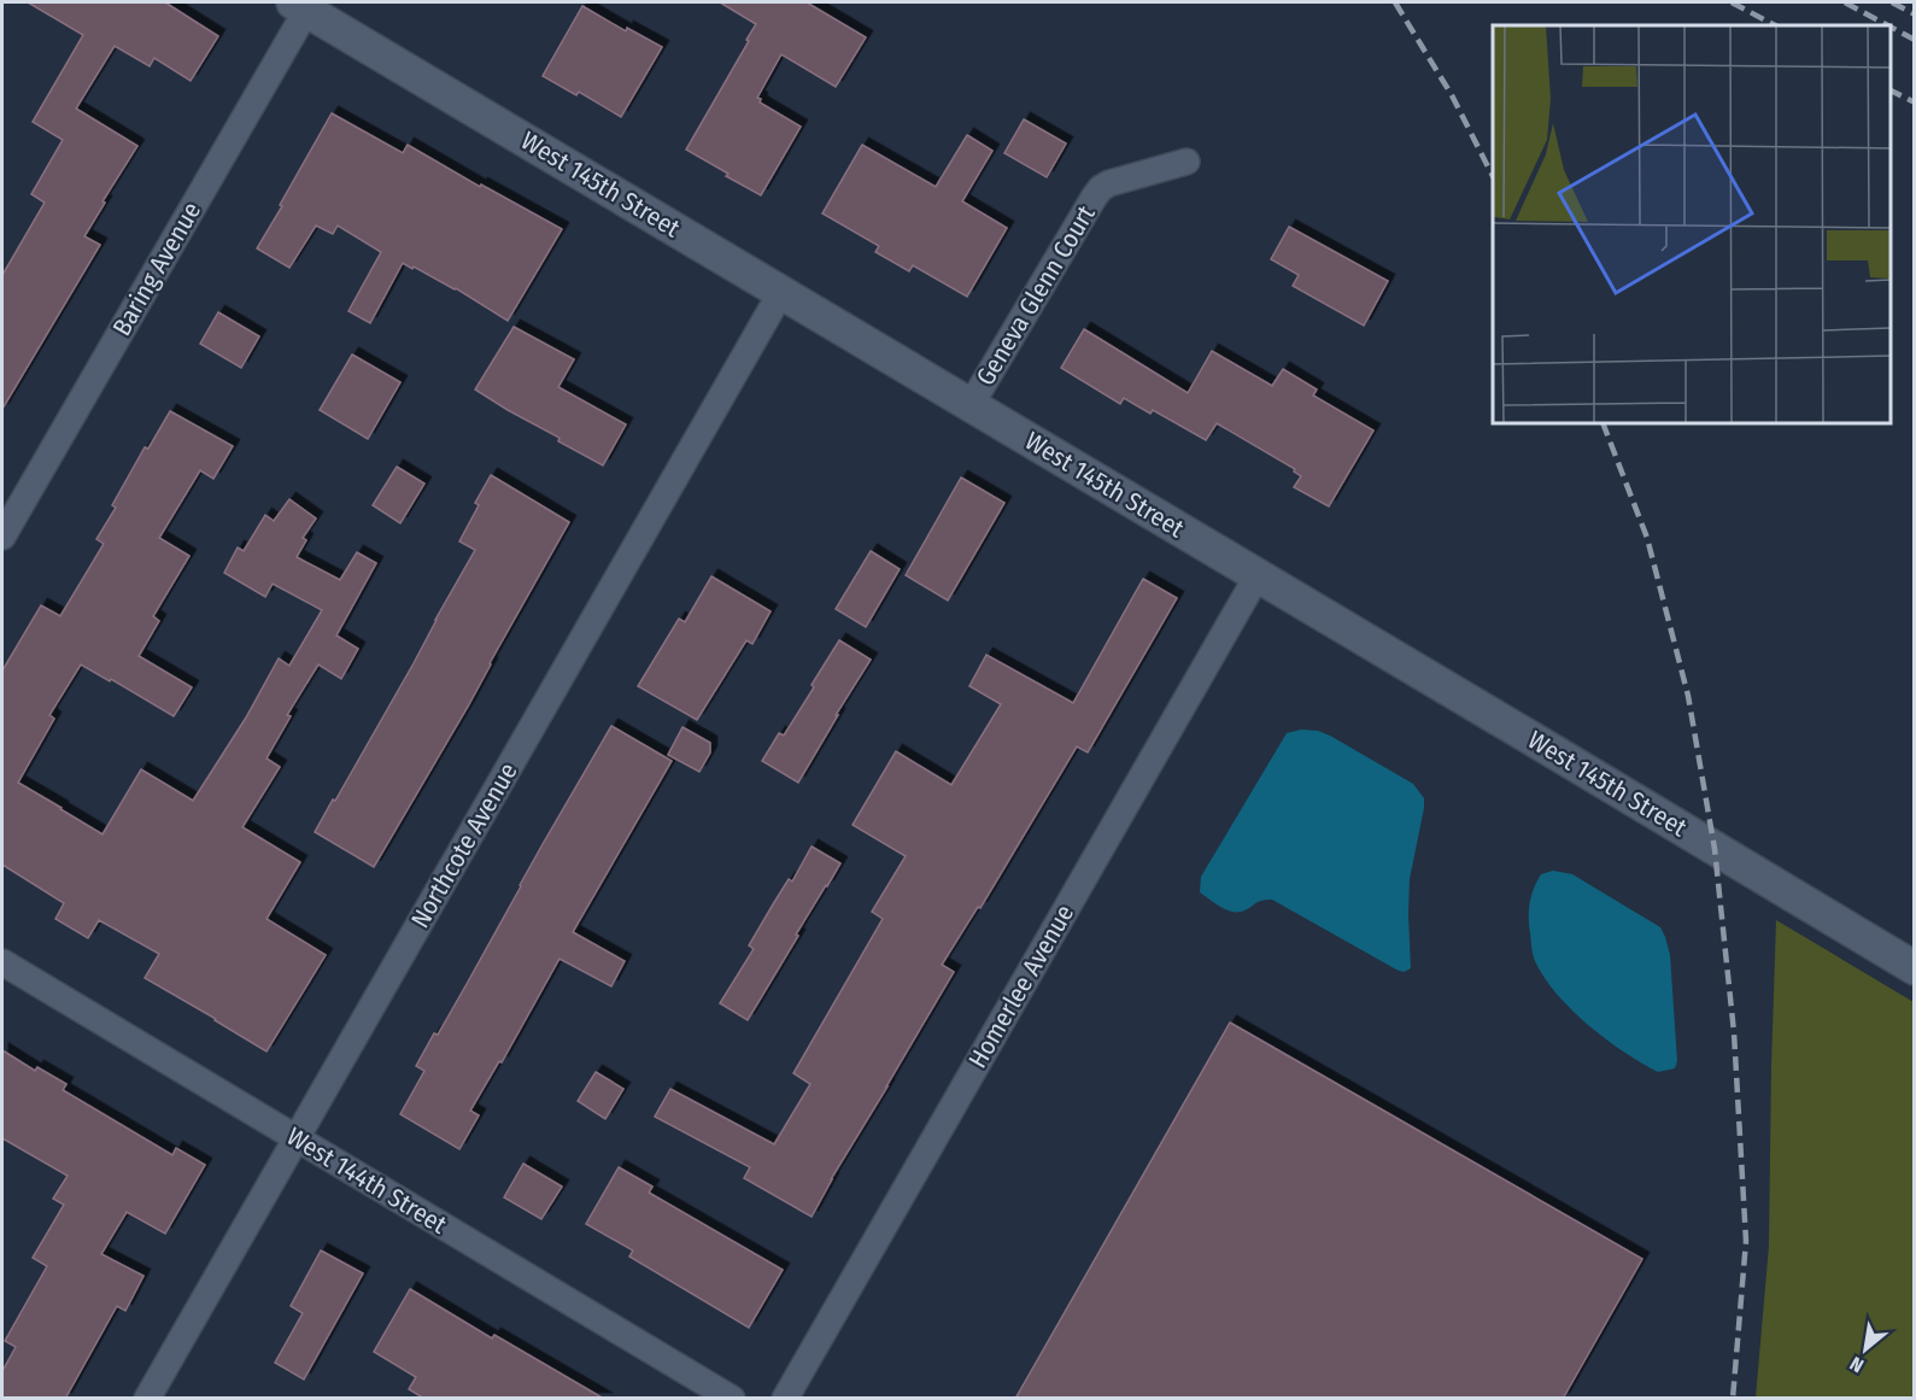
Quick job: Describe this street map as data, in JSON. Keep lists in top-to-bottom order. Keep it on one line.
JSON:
{"streets":{"street":["West 145th Street","Baring Avenue","Geneva Glenn Court","Northcote Avenue","Homerlee Avenue","West 144th Street"]},"crossings":[["West 145th Street","Baring Avenue"],["West 145th Street","Geneva Glenn Court"],["West 145th Street","Northcote Avenue"],["West 145th Street","Homerlee Avenue"],["Northcote Avenue","West 144th Street"]],"north":"bottom left"}
